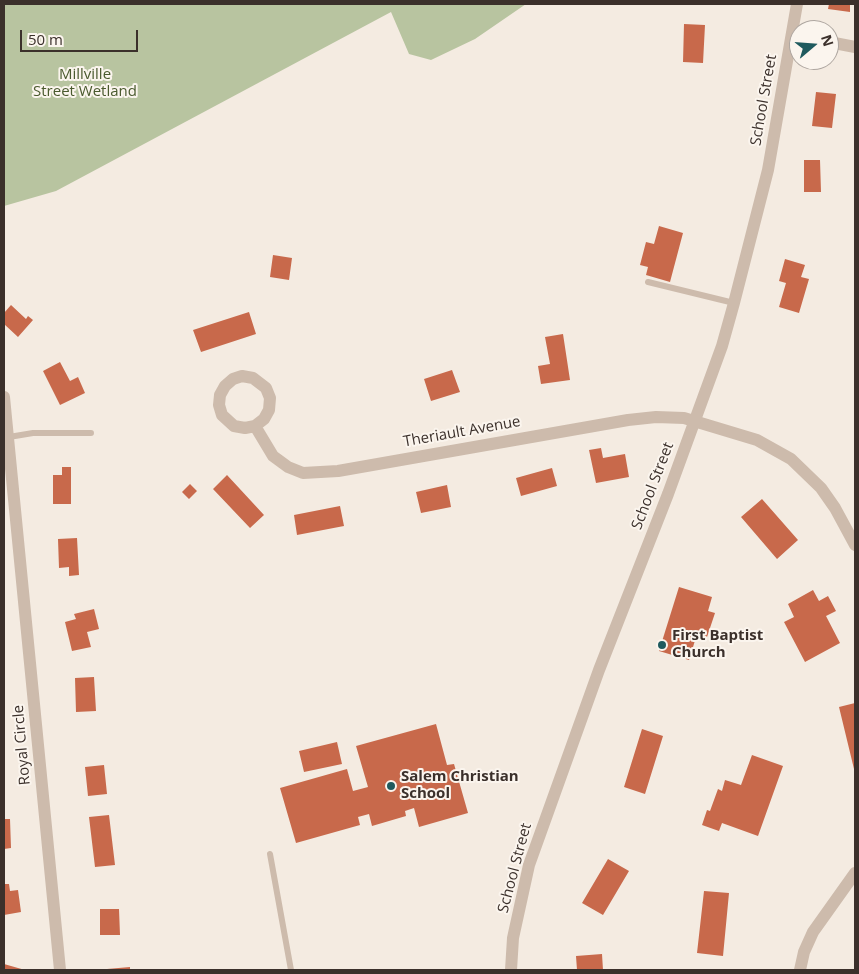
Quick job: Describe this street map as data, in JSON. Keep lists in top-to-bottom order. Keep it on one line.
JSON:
{"streets":{"street":["School Street","Theriault Avenue","Royal Circle"]},"crossings":[["School Street","Theriault Avenue"]],"parks":["Millville Street Wetland"],"places":["First Baptist Church","Salem Christian School"],"scale_bar":"50 m","north":"right"}
